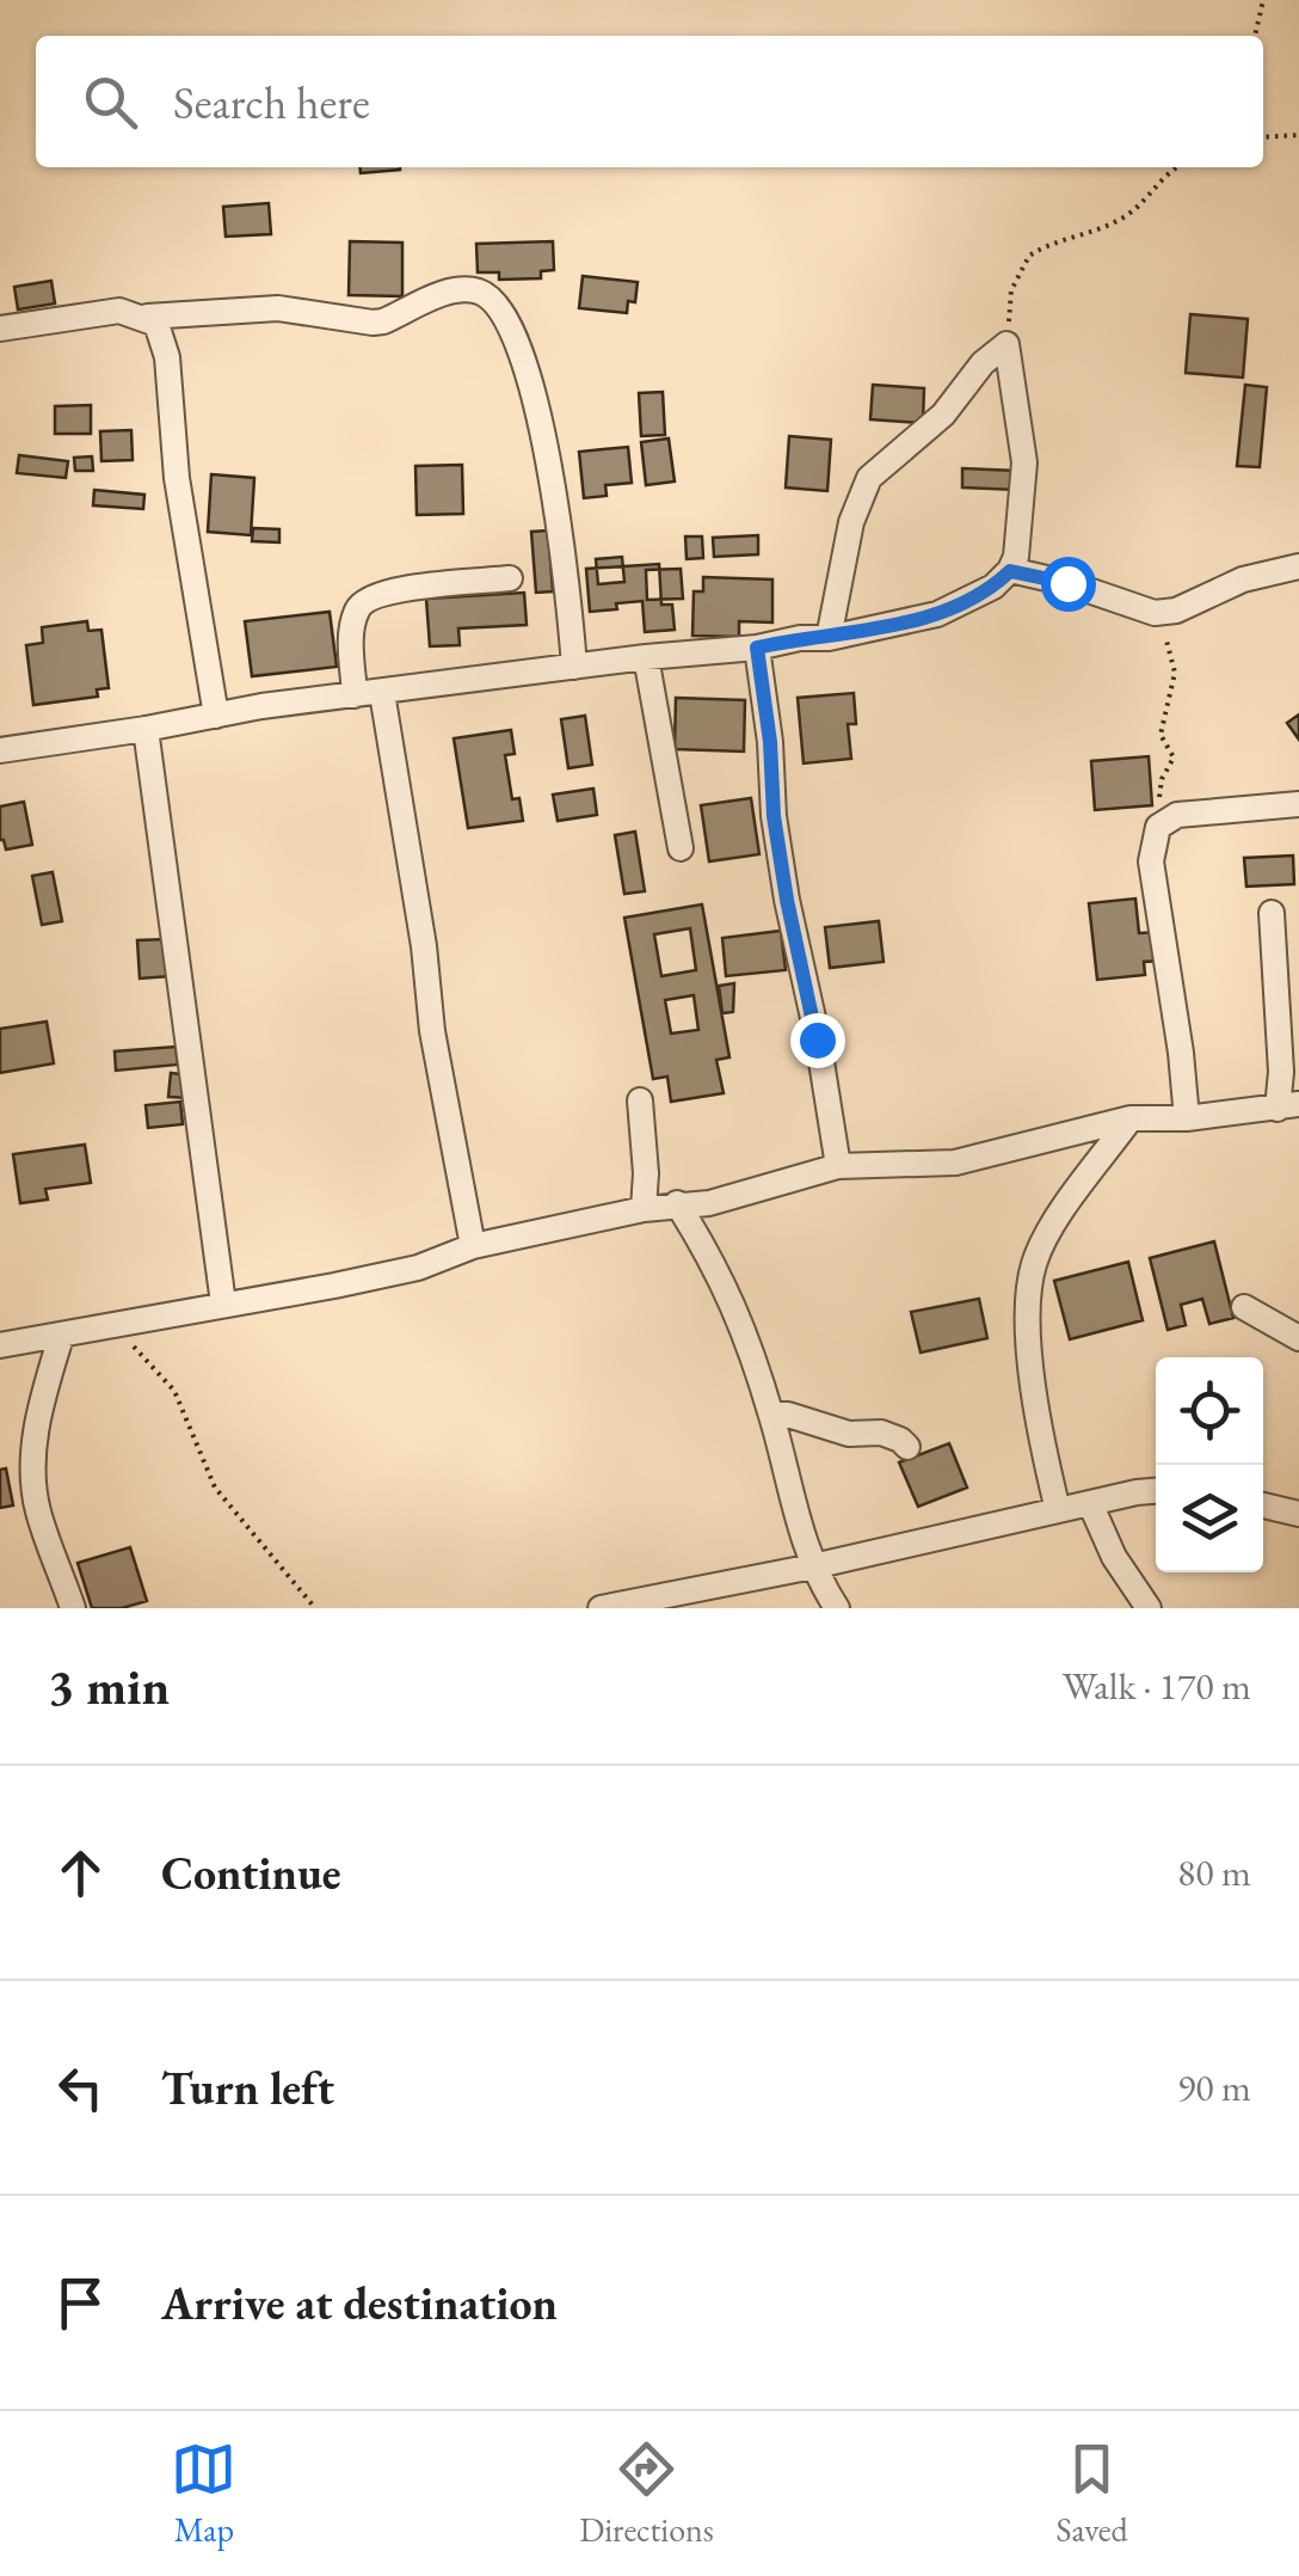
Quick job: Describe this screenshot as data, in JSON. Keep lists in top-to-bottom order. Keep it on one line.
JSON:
{"page":{"search":"Search here","heading":["3 min","Walk · 170 m"],"list":[["Continue","80 m"],["Turn left","90 m"],"Arrive at destination"],"nav":["Map","Directions","Saved"]}}
